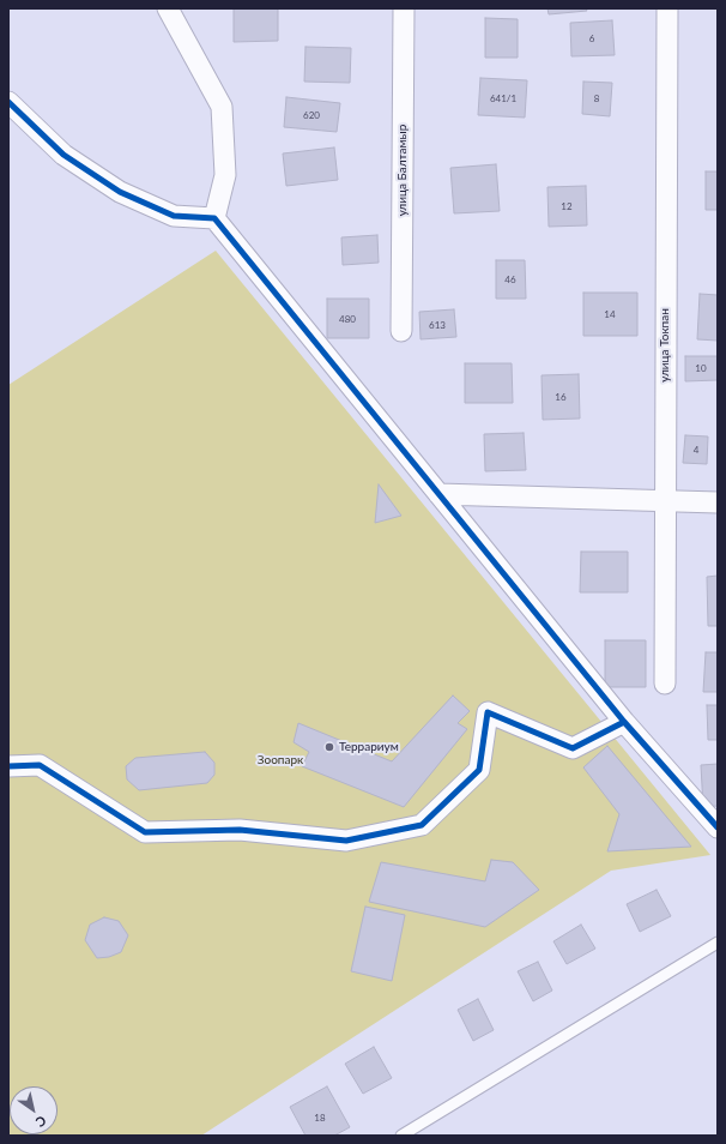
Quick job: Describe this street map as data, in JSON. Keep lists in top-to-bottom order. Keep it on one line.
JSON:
{"streets":{"street":["улица Балтамыр","улица Токпан"]},"parks":["Зоопарк"],"places":["Террариум"],"house_numbers":["6","641/1","8","620","12","46","14","480","613","10","16","4","18"],"north":"bottom right"}
